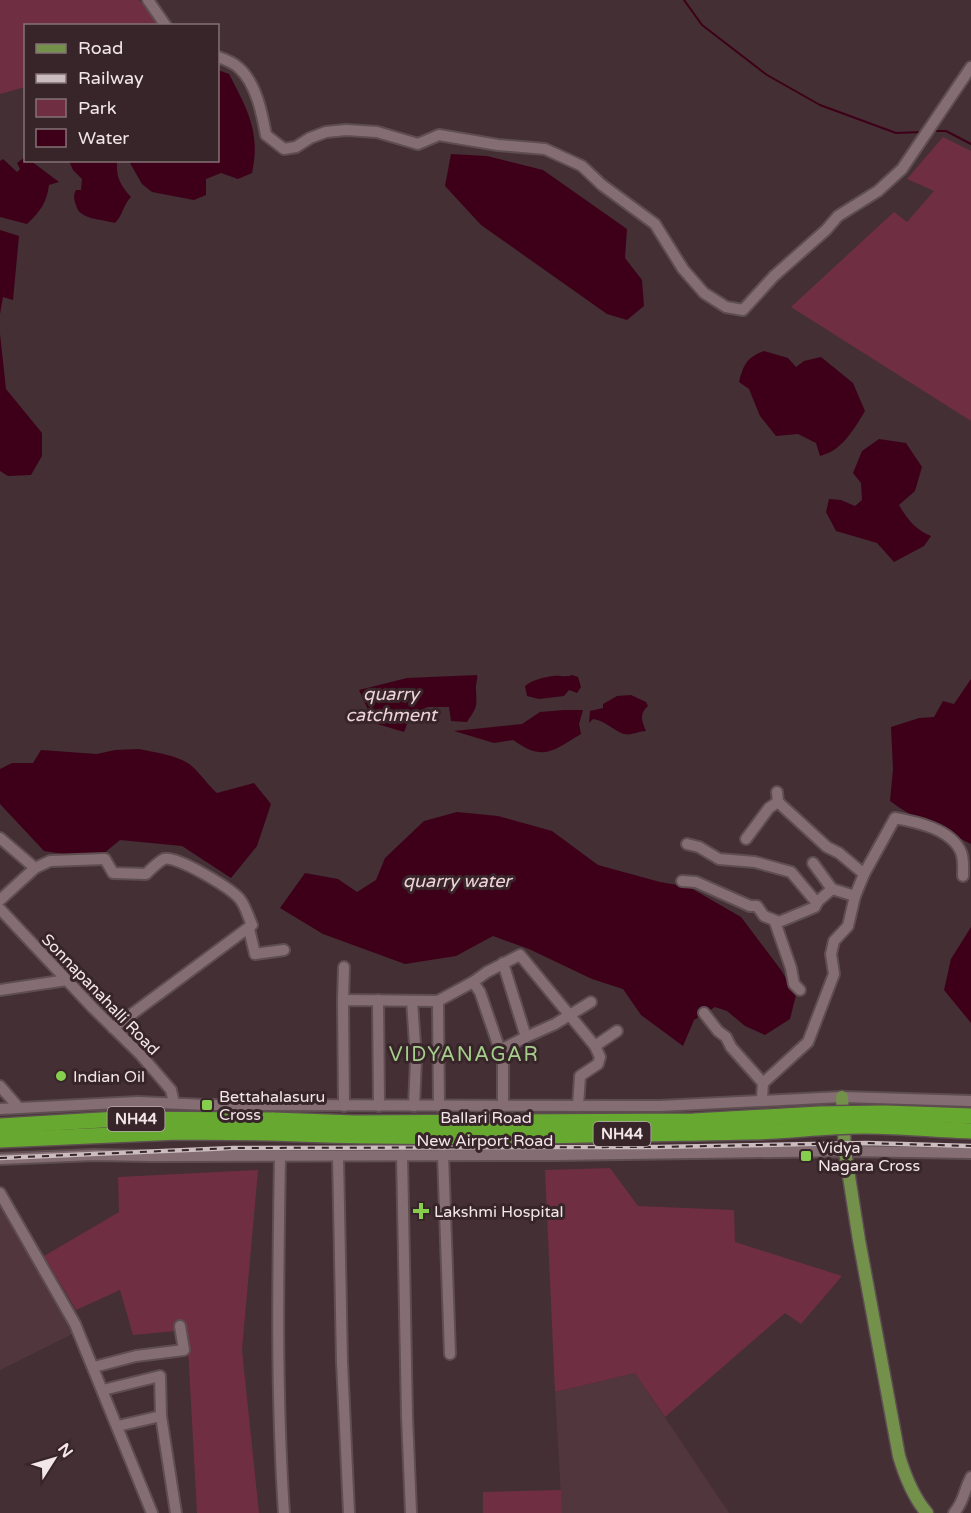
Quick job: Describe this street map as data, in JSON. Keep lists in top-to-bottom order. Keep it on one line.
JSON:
{"streets":{"highway":["Ballari Road","NH44"],"street":["Sonnapanahalli Road","New Airport Road"]},"districts":["VIDYANAGAR"],"water":["quarry catchment","quarry water"],"places":{"other":["Indian Oil"],"transit":["Bettahalasuru Cross","Vidya Nagara Cross"],"health":["Lakshmi Hospital"]},"legend":["Road","Railway","Park","Water"],"north":"top right"}
